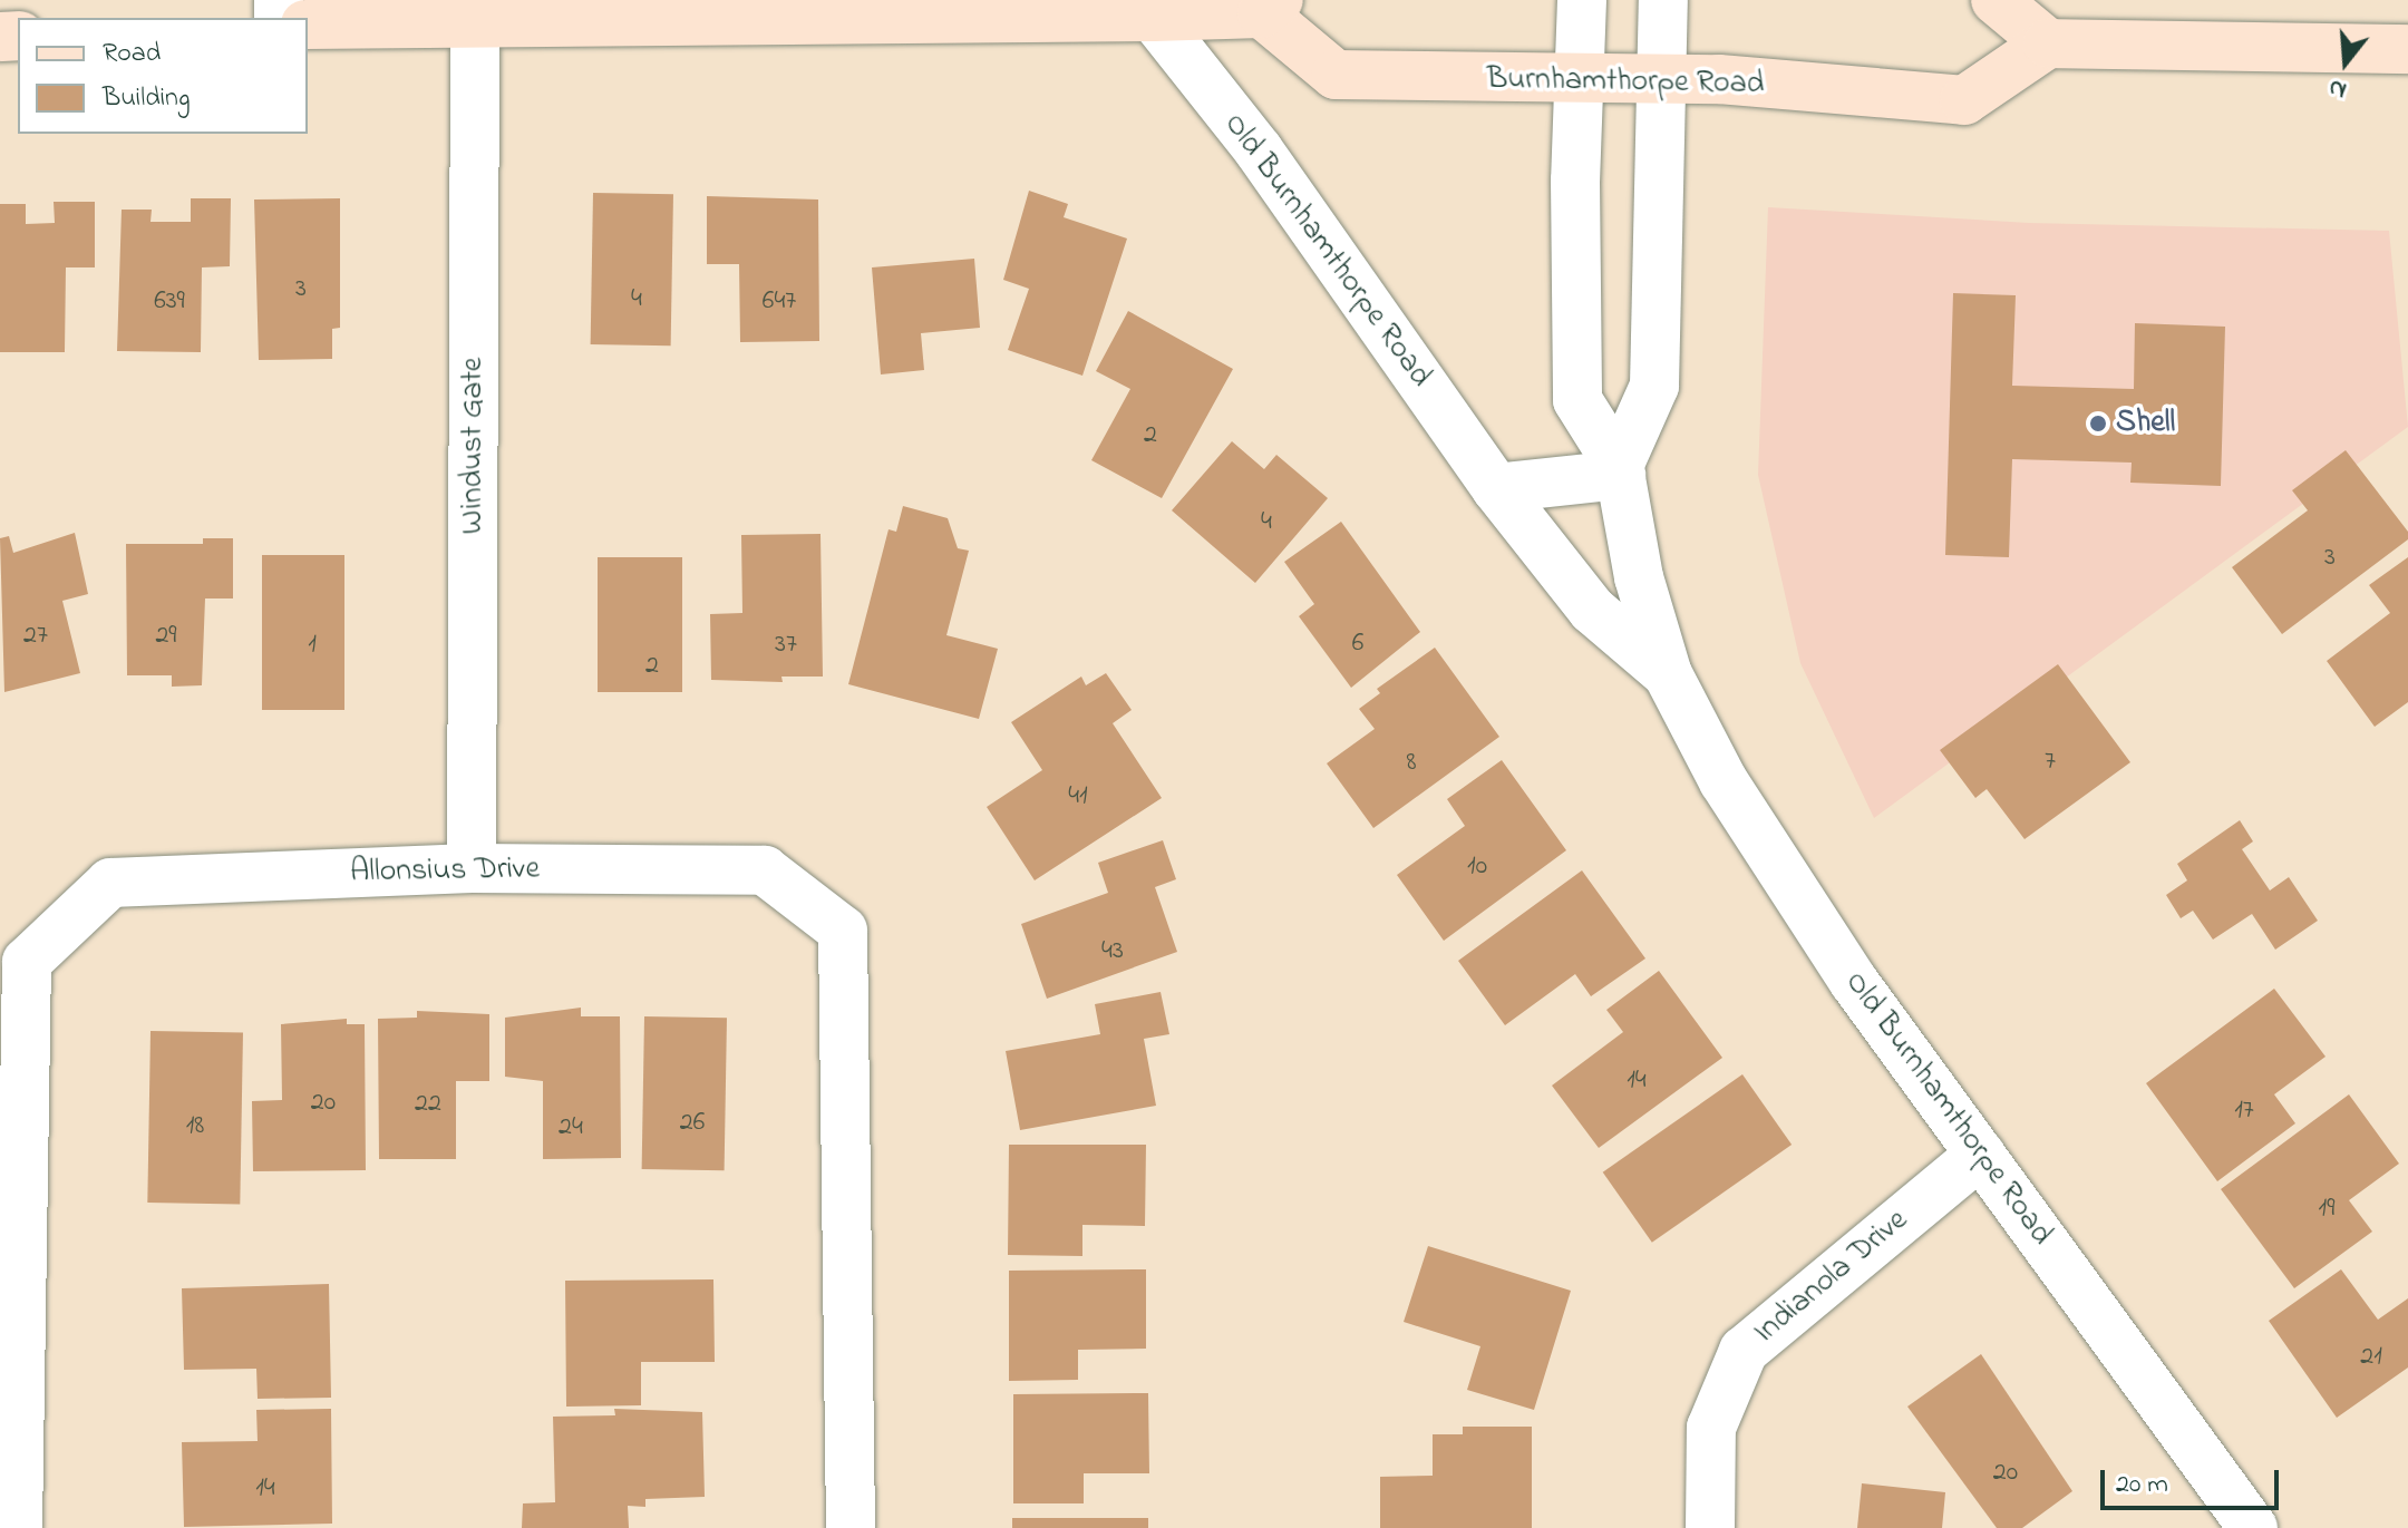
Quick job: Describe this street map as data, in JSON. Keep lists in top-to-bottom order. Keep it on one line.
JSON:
{"streets":{"main road":["Burnhamthorpe Road"],"street":["Old Burnhamthorpe Road","Windust Gate","Allonsius Drive","Indianola Drive"]},"crossings":[["Burnhamthorpe Road","Old Burnhamthorpe Road"],["Burnhamthorpe Road","Windust Gate"],["Old Burnhamthorpe Road","Indianola Drive"],["Windust Gate","Allonsius Drive"]],"places":["Shell"],"house_numbers":["3","4","639","647","2","4","3","27","29","6","1","37","2","7","8","41","10","43","14","20","22","17","26","18","24","19","21","20","14"],"legend":["Road","Building"],"scale_bar":"20 m","north":"bottom"}
